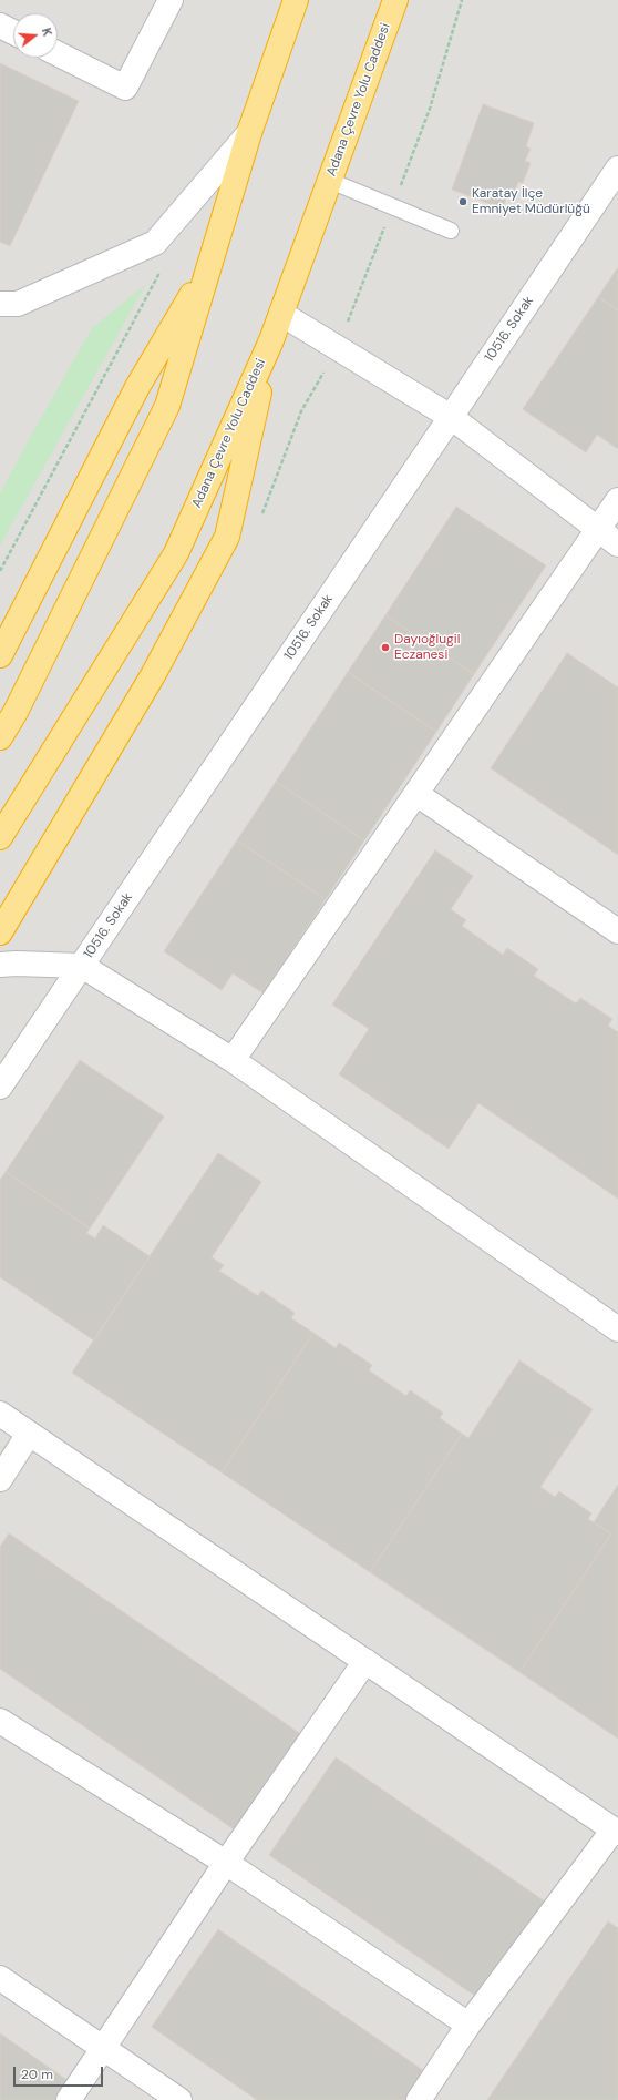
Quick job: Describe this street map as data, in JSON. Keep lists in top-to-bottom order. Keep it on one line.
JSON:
{"streets":{"highway":["Adana Çevre Yolu Caddesi"],"street":["10516. Sokak"]},"places":["Karatay İlçe Emniyet Müdürlüğü","Dayıoğlugil Eczanesi"],"scale_bar":"20 m","north":"right"}
